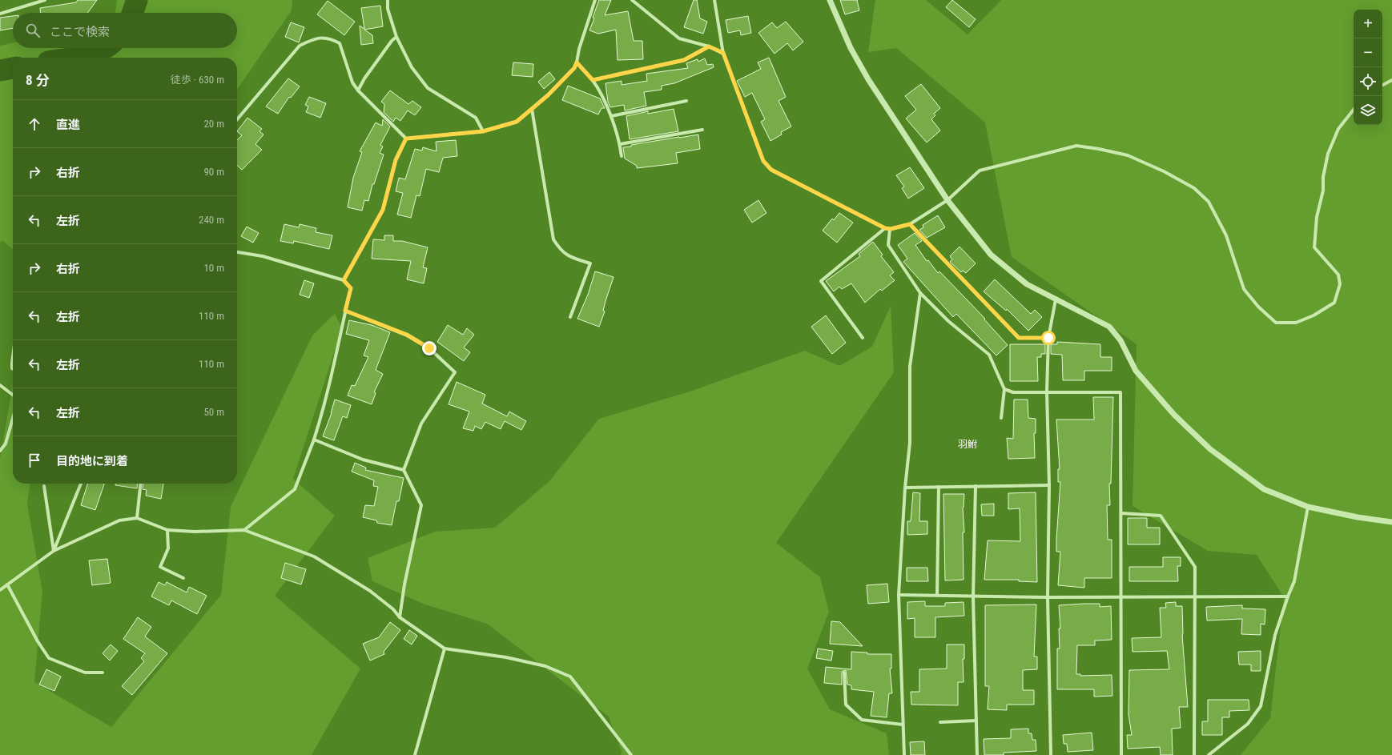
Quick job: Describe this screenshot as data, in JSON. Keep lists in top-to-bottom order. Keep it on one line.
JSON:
{"districts":["羽鮒"],"page":{"map_buttons":["+","−"],"search":"ここで検索","heading":["8 分","徒歩 · 630 m"],"list":[["直進","20 m"],["右折","90 m"],["左折","240 m"],["右折","10 m"],["左折","110 m"],["左折","110 m"],["左折","50 m"],"目的地に到着"]}}
